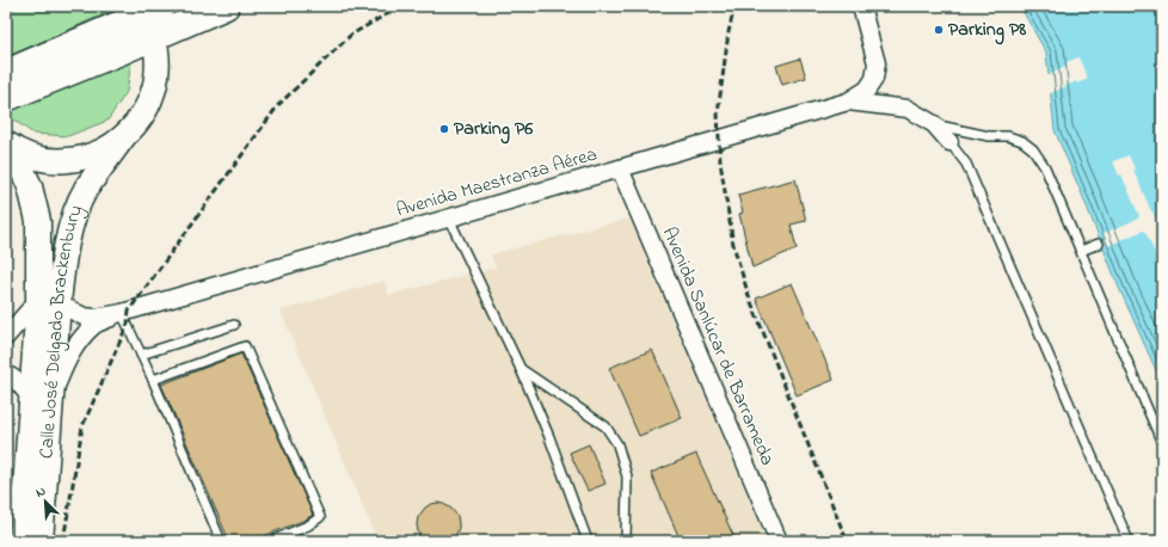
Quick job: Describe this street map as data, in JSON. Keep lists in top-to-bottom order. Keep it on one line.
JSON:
{"streets":{"main road":["Calle José Delgado Brackenbury"],"street":["Avenida Maestranza Aérea","Avenida Sanlúcar de Barrameda"]},"crossings":[["Avenida Maestranza Aérea","Avenida Sanlúcar de Barrameda"]],"places":["Parking P8","Parking P6"],"north":"top left"}
